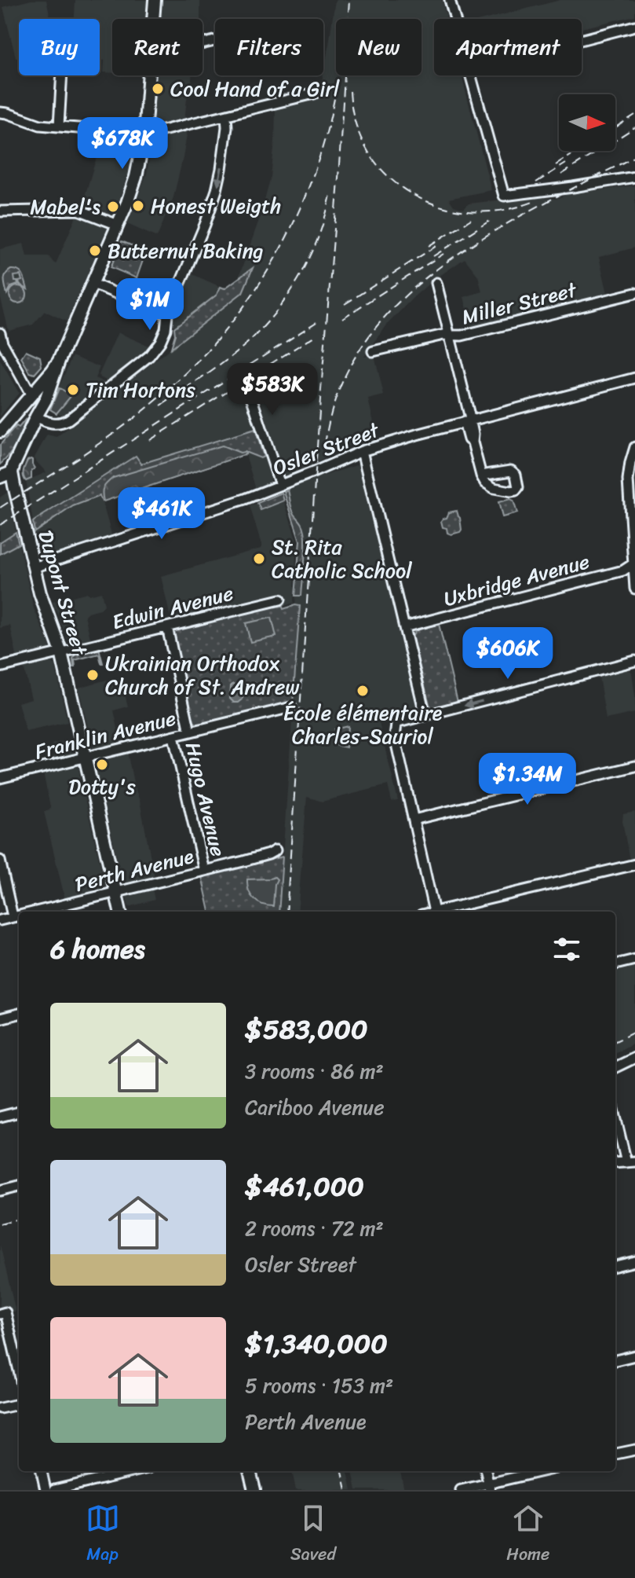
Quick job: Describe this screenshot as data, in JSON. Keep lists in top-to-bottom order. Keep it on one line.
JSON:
{"streets":{"main road":["Dupont Street"],"street":["Miller Street","Osler Street","Uxbridge Avenue","Edwin Avenue","Franklin Avenue","Hugo Avenue","Perth Avenue"]},"crossings":[["Osler Street","Dupont Street"],["Dupont Street","Edwin Avenue"],["Dupont Street","Franklin Avenue"],["Dupont Street","Perth Avenue"],["Franklin Avenue","Hugo Avenue"],["Hugo Avenue","Perth Avenue"]],"places":["Cool Hand of a Girl","Honest Weigth","Mabel's","Butternut Baking","Tim Hortons","St. Rita Catholic School","Ukrainian Orthodox Church of St. Andrew","École élémentaire Charles-Sauriol","Dotty's"],"north":"right","page":{"chip":["Buy","Rent","Filters","New","Apartment"],"price":["$678K","$1M","$583K","$461K","$606K","$1.34M"],"heading":"6 homes","list":[{"name":"$583,000","note":"3 rooms · 86 m² · Cariboo Avenue"},{"name":"$461,000","note":"2 rooms · 72 m² · Osler Street"},{"name":"$1,340,000","note":"5 rooms · 153 m² · Perth Avenue"}],"tabs":["Map","Saved","Home"]}}
